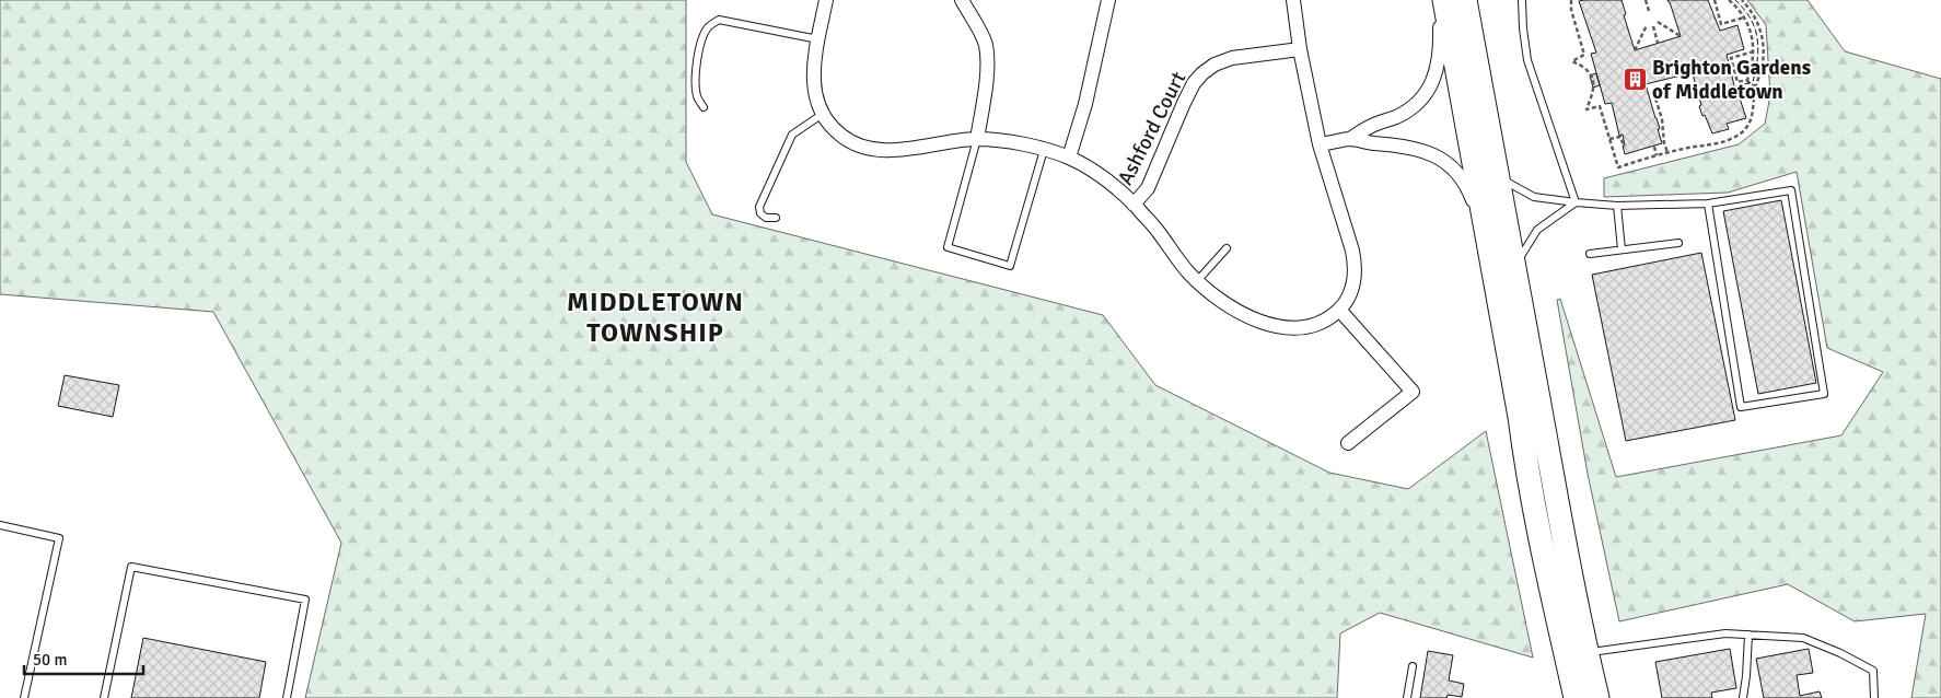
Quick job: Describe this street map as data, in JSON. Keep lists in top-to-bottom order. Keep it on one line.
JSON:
{"streets":{"street":["Ashford Court"]},"districts":["MIDDLETOWN TOWNSHIP"],"places":{"building":["Brighton Gardens of Middletown"]},"scale_bar":"50 m"}
